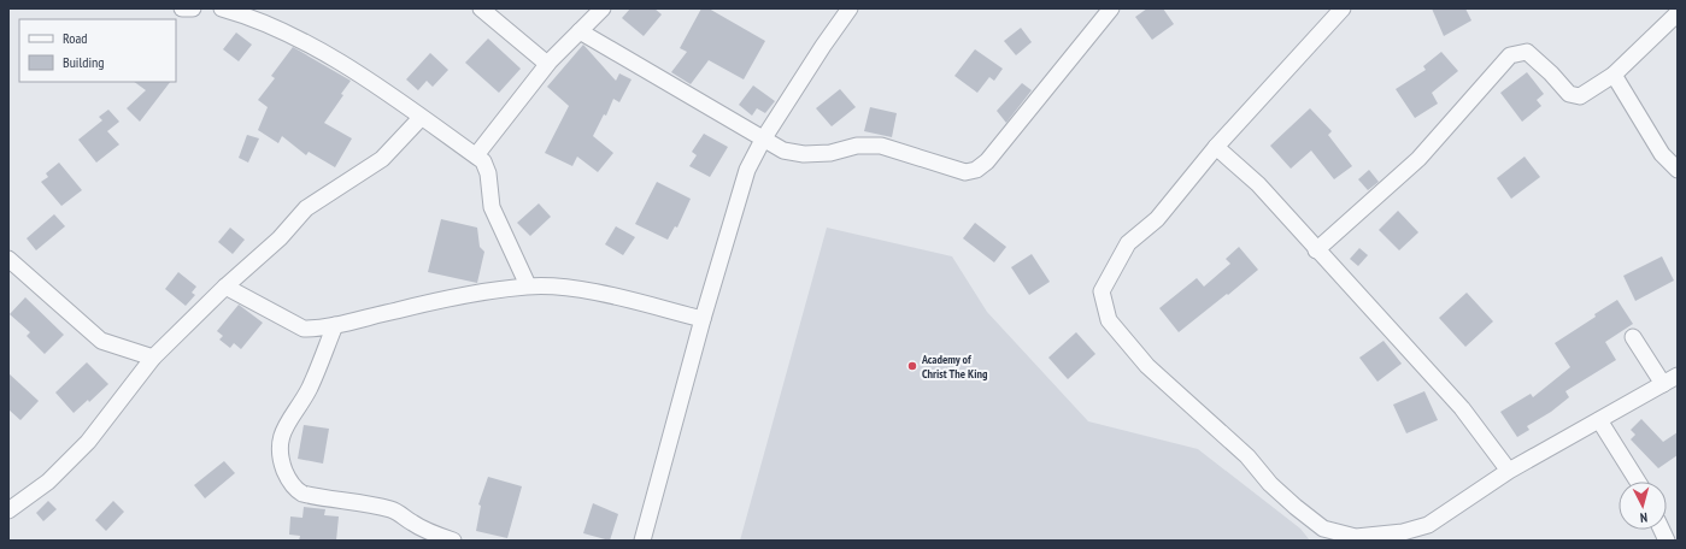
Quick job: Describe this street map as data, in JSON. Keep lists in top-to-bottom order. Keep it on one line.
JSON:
{"places":["Academy of Christ The King"],"legend":["Road","Building"],"north":"bottom"}
